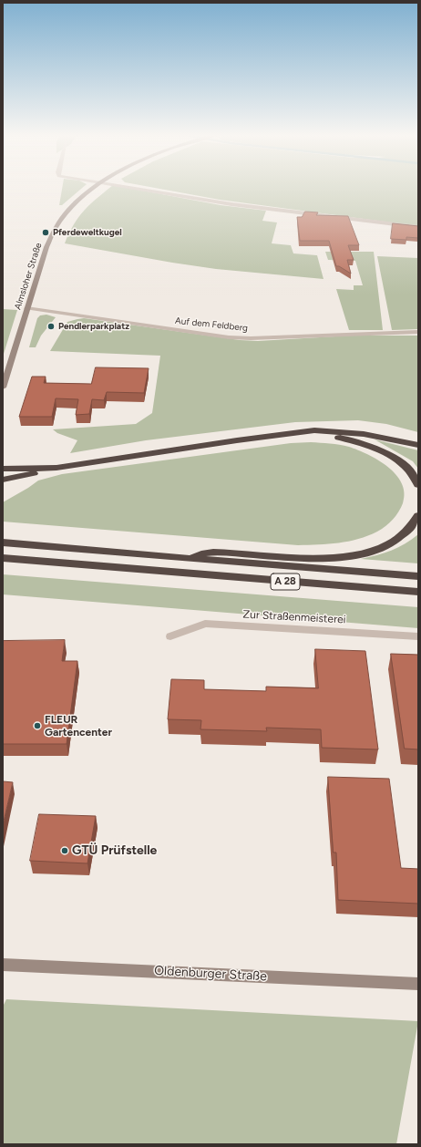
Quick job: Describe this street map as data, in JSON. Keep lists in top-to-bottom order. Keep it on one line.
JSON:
{"streets":{"highway":["A 28"],"street":["Almsloher Straße","Auf dem Feldberg","Zur Straßenmeisterei","Oldenburger Straße"]},"crossings":[["Almsloher Straße","Auf dem Feldberg"]],"places":["Pferdeweltkugel","Pendlerparkplatz","FLEUR Gartencenter","GTÜ Prüfstelle"]}
